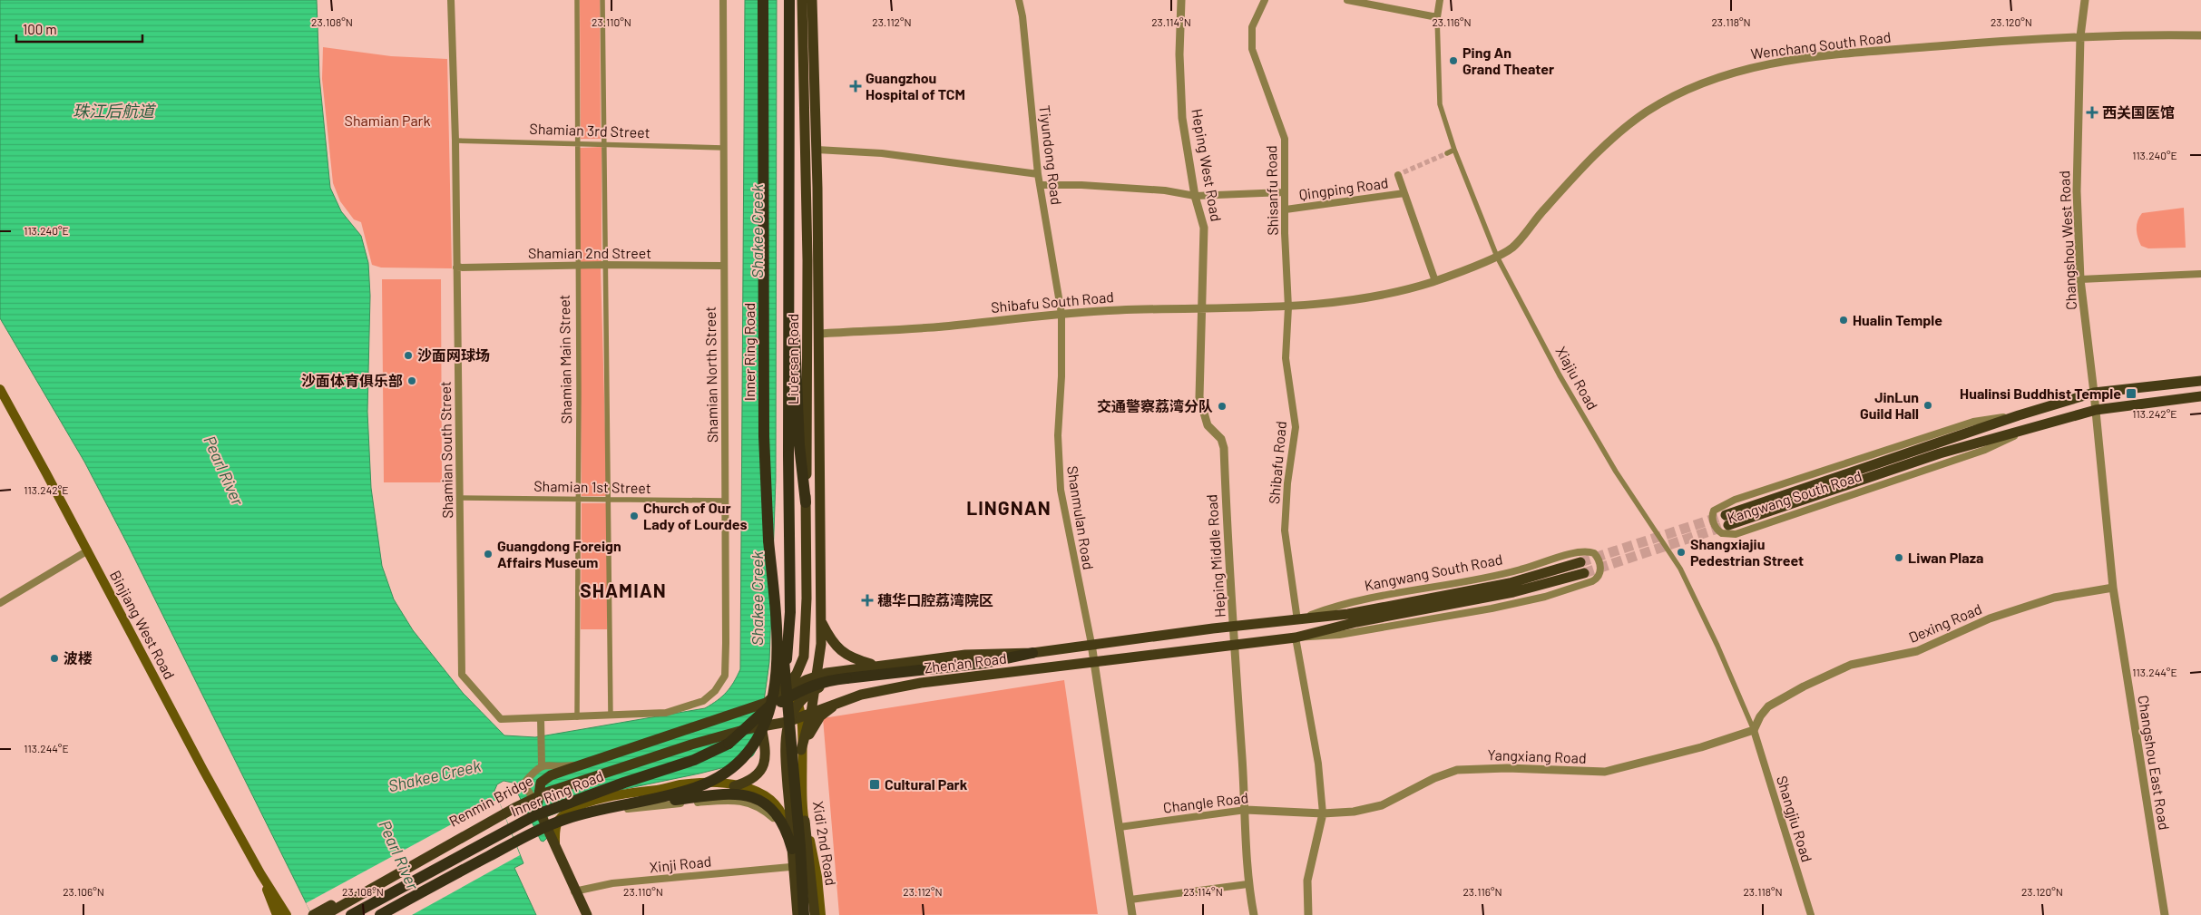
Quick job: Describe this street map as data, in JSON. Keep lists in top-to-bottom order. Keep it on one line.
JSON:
{"streets":{"highway":["Inner Ring Road"],"main road":["Liu'ersan Road","Kangwang South Road","Binjiang West Road","Zhen'an Road","Renmin Bridge","Xidi 2nd Road"],"street":["Wenchang South Road","Shamian 3rd Street","Tiyundong Road","Heping West Road","Qingping Road","Shisanfu Road","Changshou West Road","Shamian 2nd Street","Shibafu South Road","Shamian Main Street","Shamian North Street","Xiajiu Road","Shamian South Street","Shibafu Road","Shamian 1st Street","Shanmulan Road","Heping Middle Road","Dexing Road","Yangxiang Road","Changshou East Road","Changle Road","Shangjiu Road","Xinji Road"]},"crossings":[["Wenchang South Road","Changshou West Road"],["Wenchang South Road","Shibafu South Road"],["Wenchang South Road","Xiajiu Road"],["Shamian 3rd Street","Shamian Main Street"],["Shamian 3rd Street","Shamian North Street"],["Shamian 3rd Street","Shamian South Street"],["Tiyundong Road","Shibafu South Road"],["Tiyundong Road","Shanmulan Road"],["Heping West Road","Shibafu South Road"],["Heping West Road","Heping Middle Road"],["Qingping Road","Shisanfu Road"],["Shisanfu Road","Shibafu South Road"],["Shisanfu Road","Shibafu Road"],["Changshou West Road","Kangwang South Road"],["Changshou West Road","Dexing Road"],["Changshou West Road","Changshou East Road"],["Shamian 2nd Street","Shamian Main Street"],["Shamian 2nd Street","Shamian North Street"],["Shamian 2nd Street","Shamian South Street"],["Shibafu South Road","Liu'ersan Road"],["Shibafu South Road","Shibafu Road"],["Shibafu South Road","Shanmulan Road"],["Shibafu South Road","Heping Middle Road"],["Shamian Main Street","Shamian South Street"],["Shamian Main Street","Shamian 1st Street"],["Liu'ersan Road","Zhen'an Road"],["Liu'ersan Road","Renmin Bridge"],["Liu'ersan Road","Xidi 2nd Road"],["Shamian North Street","Shamian South Street"],["Shamian North Street","Shamian 1st Street"],["Xiajiu Road","Dexing Road"],["Xiajiu Road","Yangxiang Road"],["Xiajiu Road","Shangjiu Road"],["Shamian South Street","Shamian 1st Street"],["Shibafu Road","Kangwang South Road"],["Kangwang South Road","Shanmulan Road"],["Kangwang South Road","Heping Middle Road"],["Kangwang South Road","Zhen'an Road"],["Shanmulan Road","Zhen'an Road"],["Heping Middle Road","Changle Road"],["Dexing Road","Yangxiang Road"],["Dexing Road","Changshou East Road"],["Dexing Road","Shangjiu Road"],["Zhen'an Road","Renmin Bridge"],["Yangxiang Road","Changle Road"],["Yangxiang Road","Shangjiu Road"]],"districts":["LINGNAN","SHAMIAN"],"water":["珠江后航道","Shakee Creek","Pearl River"],"parks":["Shamian Park"],"places":{"other":["Ping An Grand Theater","Hualin Temple","沙面网球场","沙面体育俱乐部","JinLun Guild Hall","交通警察荔湾分队","Church of Our Lady of Lourdes","Shangxiajiu Pedestrian Street","Guangdong Foreign Affairs Museum","Liwan Plaza","波楼"],"health":["Guangzhou Hospital of TCM","西关国医馆","穗华口腔荔湾院区"],"transit":["Hualinsi Buddhist Temple","Cultural Park"]},"scale_bar":"100 m","coordinates":["23.108°N","23.110°N","23.112°N","23.114°N","23.116°N","23.118°N","23.120°N","113.240°E","113.242°E","113.244°E","23.106°N"]}
